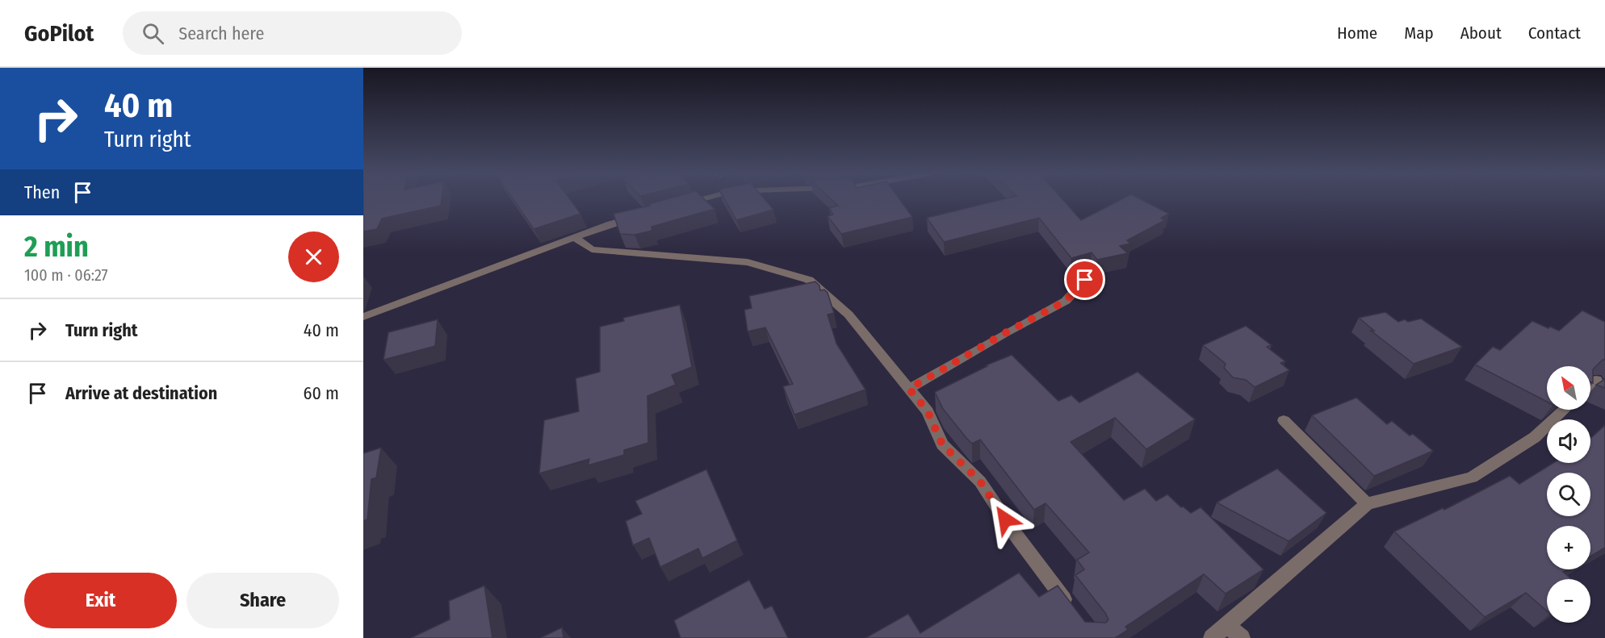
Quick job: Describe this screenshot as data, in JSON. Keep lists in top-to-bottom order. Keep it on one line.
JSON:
{"north":"top left","page":{"header":"GoPilot","search":"Search here","nav":["Home","Map","About","Contact"],"turn":["40 m","Turn right"],"then":"Then","heading":["2 min","100 m · 06:27"],"list":[{"name":"Turn right","value":"40 m"},{"name":"Arrive at destination","value":"60 m"}],"map_buttons":["+","−"],"buttons":["Exit","Share"]}}
